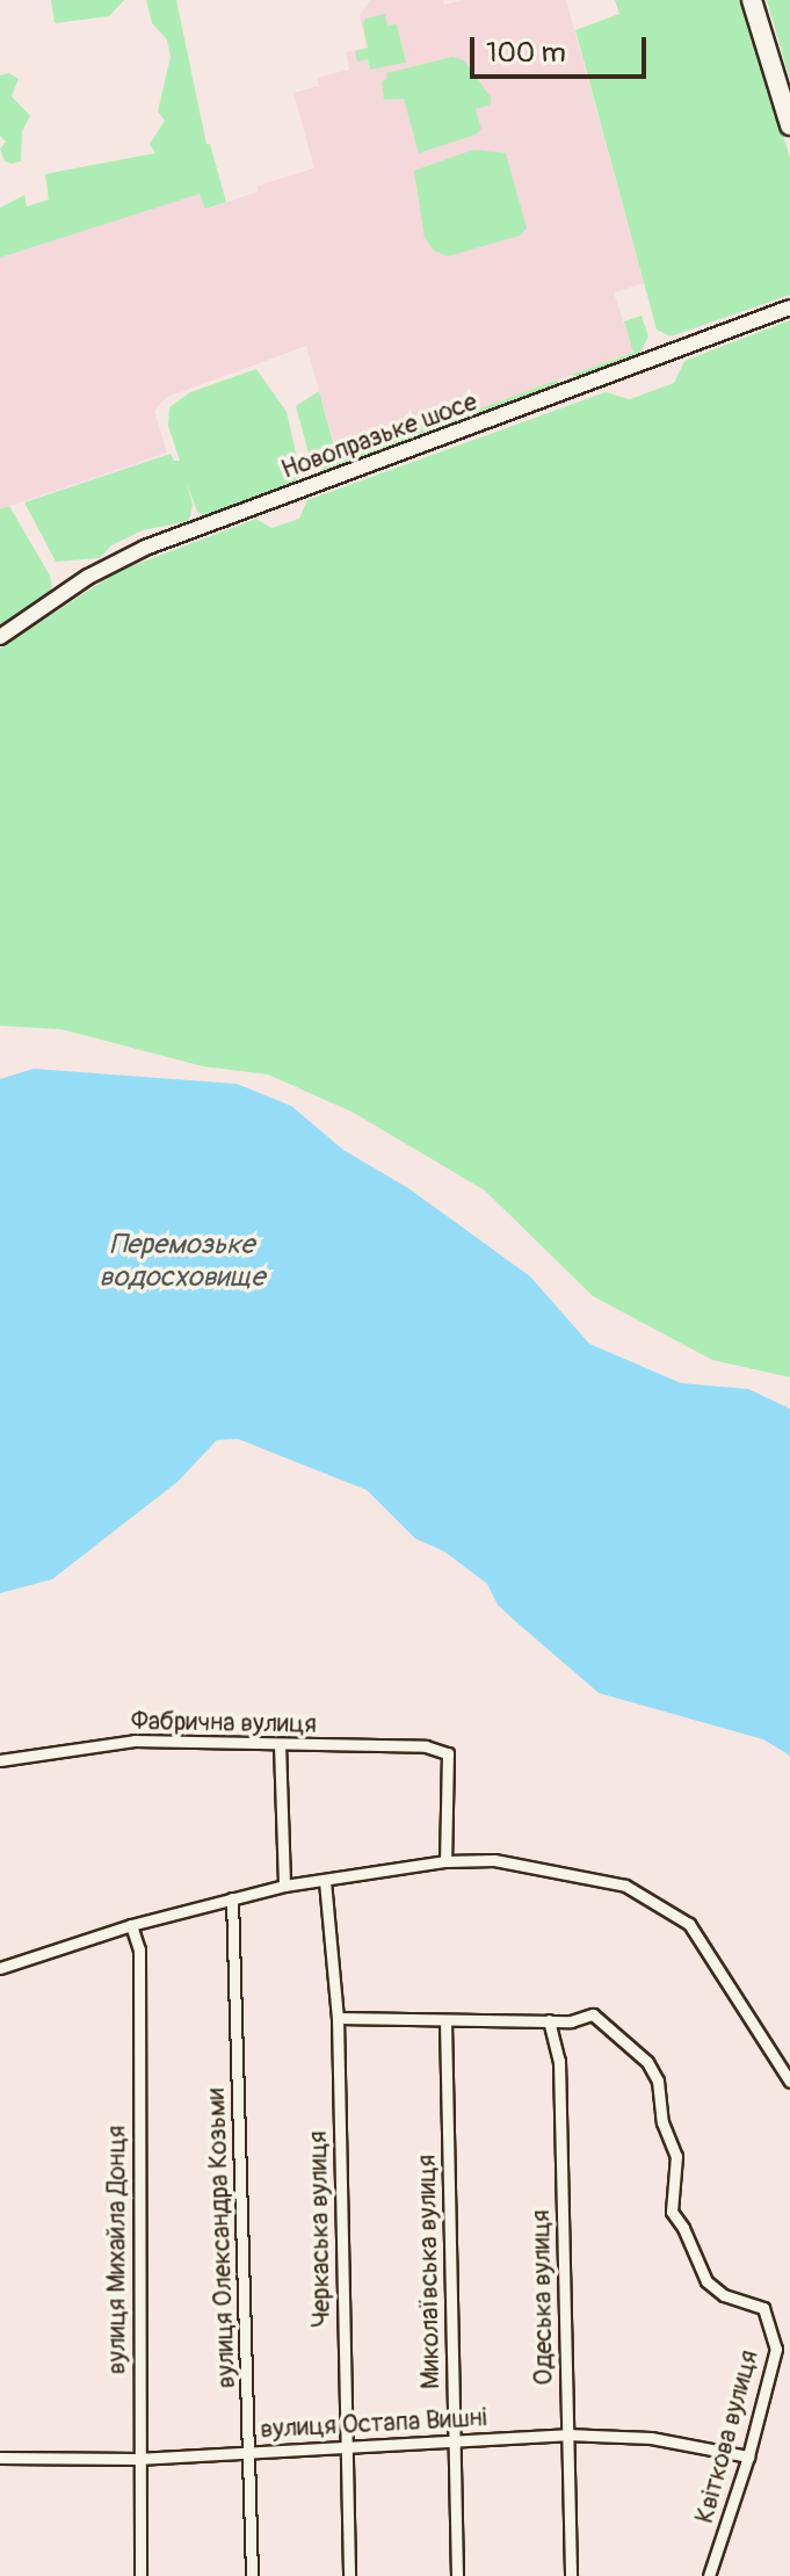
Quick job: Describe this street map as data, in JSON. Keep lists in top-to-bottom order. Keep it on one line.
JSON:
{"streets":{"main road":["Новопразьке шосе"],"street":["Фабрична вулиця","Черкаська вулиця","вулиця Олександра Козьми","вулиця Михайла Донця","Миколаївська вулиця","Одеська вулиця","вулиця Остапа Вишні","Квіткова вулиця"]},"crossings":[["Черкаська вулиця","вулиця Остапа Вишні"],["вулиця Олександра Козьми","вулиця Остапа Вишні"],["вулиця Михайла Донця","вулиця Остапа Вишні"],["Миколаївська вулиця","вулиця Остапа Вишні"],["Одеська вулиця","вулиця Остапа Вишні"],["Одеська вулиця","Квіткова вулиця"],["вулиця Остапа Вишні","Квіткова вулиця"]],"water":["Перемозьке водосховище"],"scale_bar":"100 m"}
